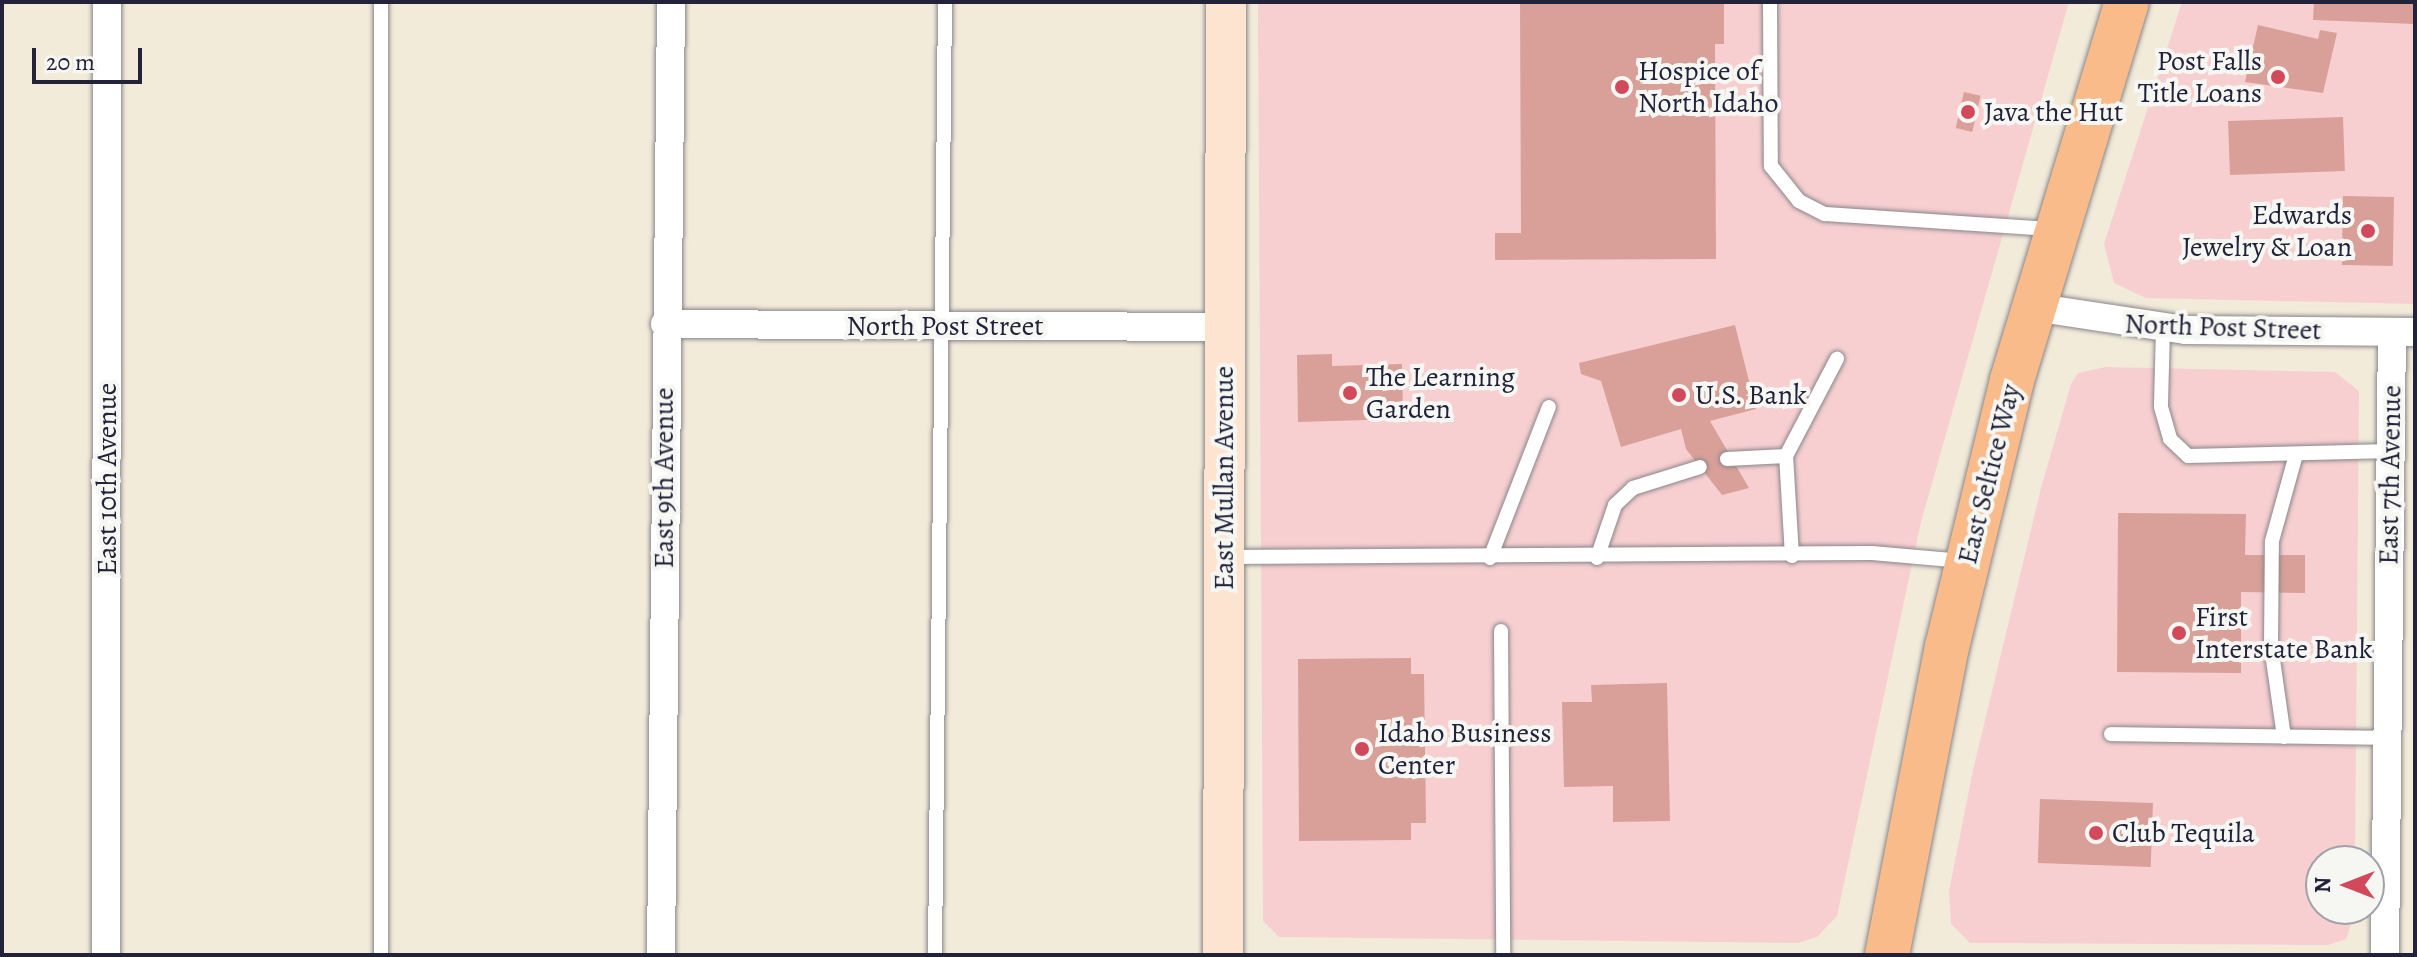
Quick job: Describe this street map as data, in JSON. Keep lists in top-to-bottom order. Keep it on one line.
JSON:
{"streets":{"main road":["East Seltice Way"],"street":["North Post Street","East 7th Avenue","East 9th Avenue","East Mullan Avenue","East 10th Avenue"]},"crossings":[["North Post Street","East Seltice Way"],["North Post Street","East 7th Avenue"],["North Post Street","East 9th Avenue"],["North Post Street","East Mullan Avenue"]],"places":["Post Falls Title Loans","Hospice of North Idaho","Java the Hut","Edwards Jewelry & Loan","The Learning Garden","U.S. Bank","First Interstate Bank","Idaho Business Center","Club Tequila"],"scale_bar":"20 m","north":"left"}
